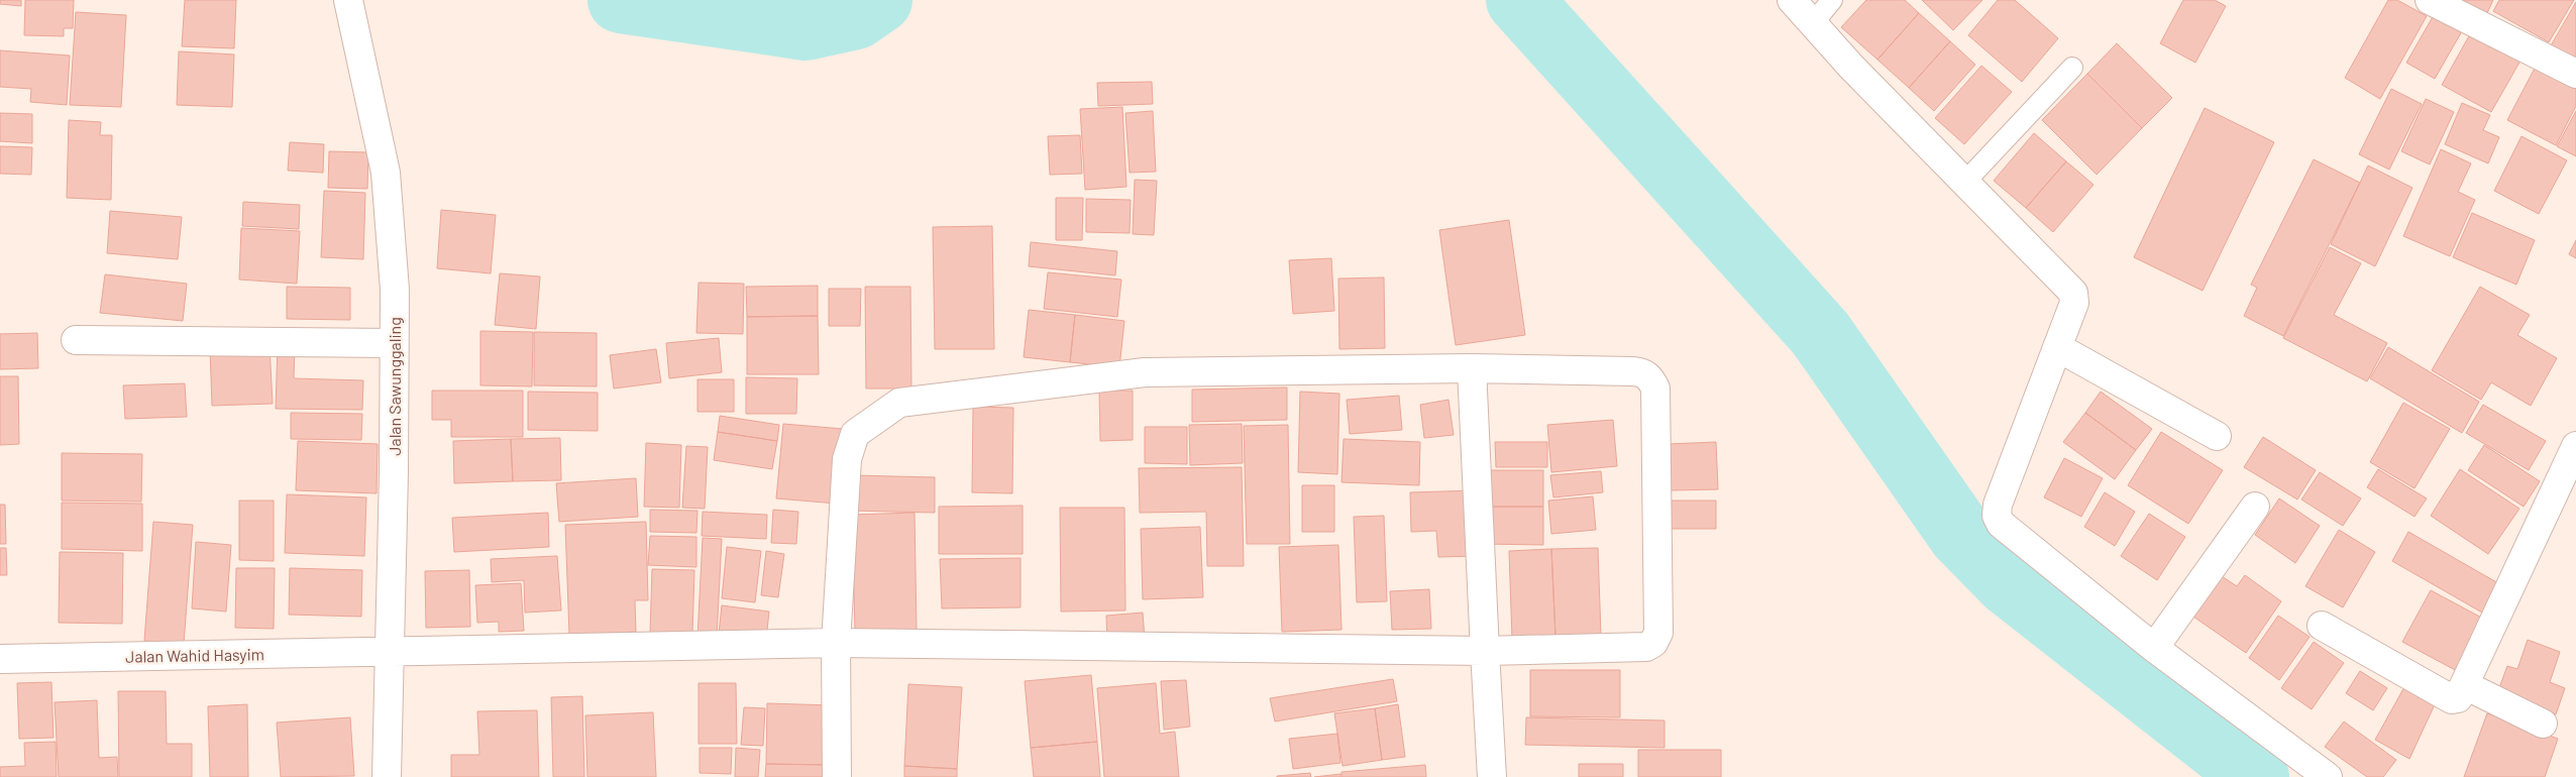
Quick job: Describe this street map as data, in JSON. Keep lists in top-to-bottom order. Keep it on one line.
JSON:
{"streets":{"street":["Jalan Sawunggaling","Jalan Wahid Hasyim"]},"crossings":[["Jalan Sawunggaling","Jalan Wahid Hasyim"]]}
